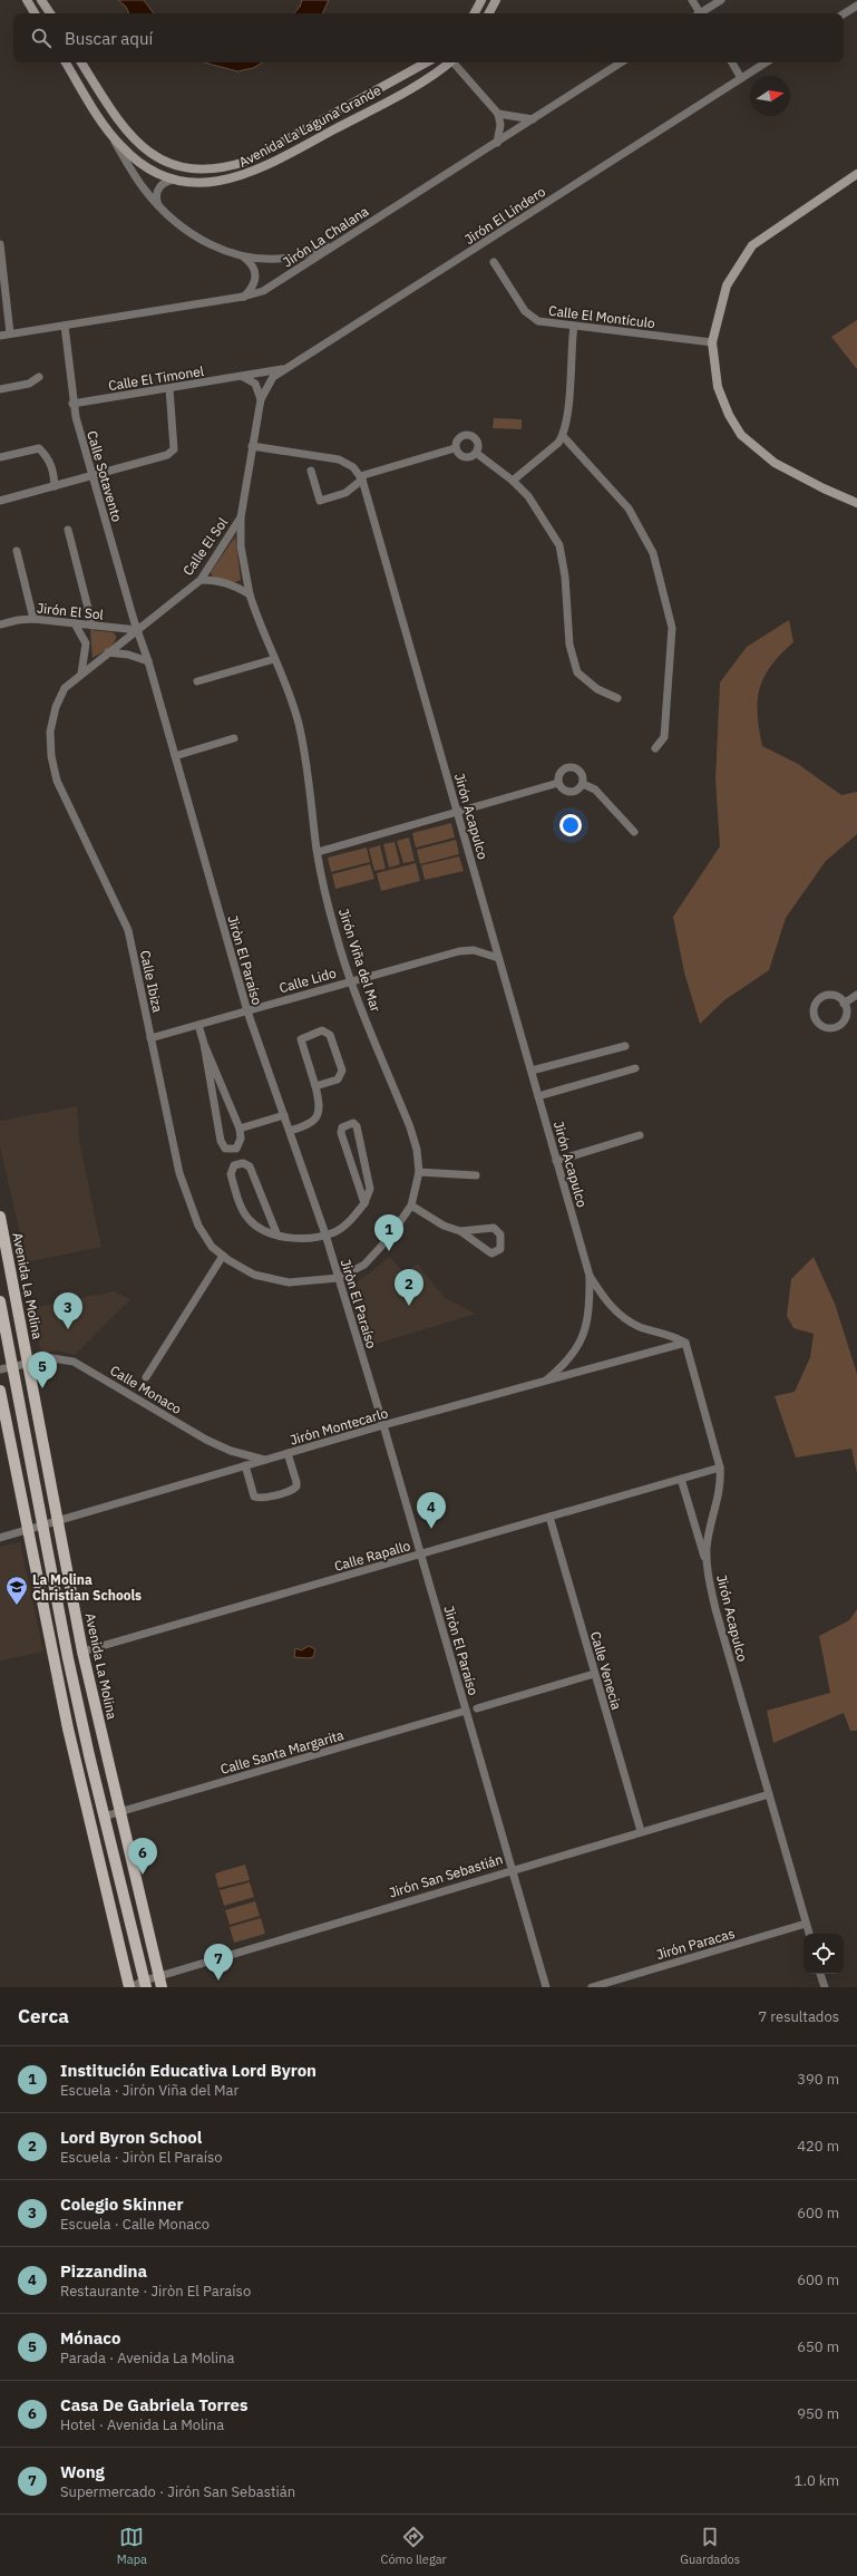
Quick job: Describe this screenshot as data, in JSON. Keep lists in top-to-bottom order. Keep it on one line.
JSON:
{"streets":{"main road":["Avenida La Molina"],"street":["Avenida La Laguna Grande","Jirón El Lindero","Jirón La Chalana","Calle El Montículo","Calle El Timonel","Calle Sotavento","Calle El Sol","Jirón El Sol","Jirón Acapulco","Jiròn El Paraíso","Jirón Viña del Mar","Calle Lido","Calle Ibiza","Calle Monaco","Jirón Montecarlo","Calle Rapallo","Calle Venecia","Calle Santa Margarita","Jirón San Sebastián","Jirón Paracas"]},"crossings":[["Jirón El Lindero","Calle El Timonel"],["Jirón El Lindero","Calle El Sol"],["Jirón La Chalana","Calle Sotavento"],["Calle El Timonel","Calle Sotavento"],["Calle Sotavento","Calle El Sol"],["Calle Sotavento","Jirón El Sol"],["Calle Sotavento","Jiròn El Paraíso"],["Calle Sotavento","Calle Ibiza"],["Calle El Sol","Jirón El Sol"],["Calle El Sol","Jiròn El Paraíso"],["Calle El Sol","Jirón Viña del Mar"],["Calle El Sol","Calle Ibiza"],["Jirón El Sol","Jiròn El Paraíso"],["Jirón El Sol","Calle Ibiza"],["Jirón Acapulco","Calle Lido"],["Jirón Acapulco","Jirón Montecarlo"],["Jirón Acapulco","Calle Rapallo"],["Jirón Acapulco","Jirón San Sebastián"],["Jirón Acapulco","Jirón Paracas"],["Jiròn El Paraíso","Jirón Viña del Mar"],["Jiròn El Paraíso","Calle Lido"],["Jiròn El Paraíso","Calle Ibiza"],["Jiròn El Paraíso","Jirón Montecarlo"],["Jiròn El Paraíso","Calle Rapallo"],["Jiròn El Paraíso","Calle Santa Margarita"],["Jiròn El Paraíso","Jirón San Sebastián"],["Jirón Viña del Mar","Calle Lido"],["Jirón Viña del Mar","Calle Ibiza"],["Calle Lido","Calle Ibiza"],["Avenida La Molina","Calle Monaco"],["Avenida La Molina","Jirón Montecarlo"],["Avenida La Molina","Calle Rapallo"],["Avenida La Molina","Calle Santa Margarita"],["Avenida La Molina","Jirón San Sebastián"],["Calle Monaco","Jirón Montecarlo"],["Calle Rapallo","Calle Venecia"],["Calle Venecia","Jirón San Sebastián"]],"places":{"school or university":["La Molina Christian Schools"]},"north":"right","page":{"search":"Buscar aquí","pins":["1","2","3","5","4","6","7"],"heading":["Cerca","7 resultados"],"list":[{"mark":"1","name":"Institución Educativa Lord Byron","note":"Escuela · Jirón Viña del Mar","value":"390 m"},{"mark":"2","name":"Lord Byron School","note":"Escuela · Jiròn El Paraíso","value":"420 m"},{"mark":"3","name":"Colegio Skinner","note":"Escuela · Calle Monaco","value":"600 m"},{"mark":"4","name":"Pizzandina","note":"Restaurante · Jiròn El Paraíso","value":"600 m"},{"mark":"5","name":"Mónaco","note":"Parada · Avenida La Molina","value":"650 m"},{"mark":"6","name":"Casa De Gabriela Torres","note":"Hotel · Avenida La Molina","value":"950 m"},{"mark":"7","name":"Wong","note":"Supermercado · Jirón San Sebastián","value":"1.0 km"}],"nav":["Mapa","Cómo llegar","Guardados"]}}
